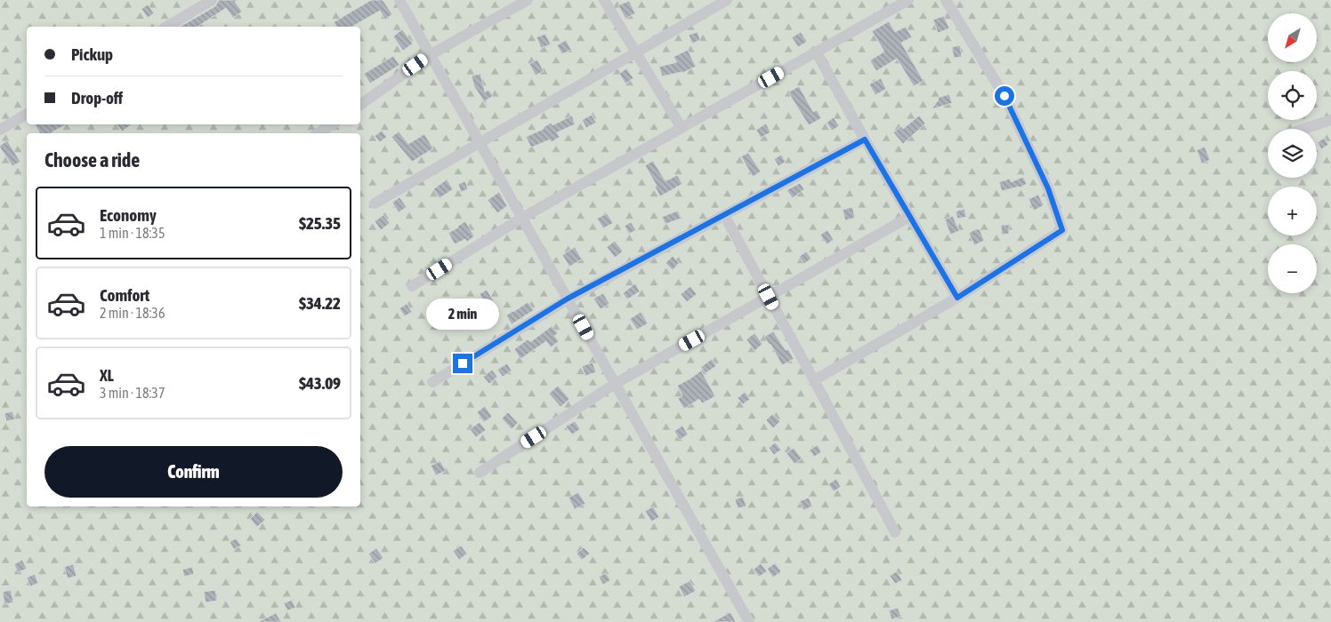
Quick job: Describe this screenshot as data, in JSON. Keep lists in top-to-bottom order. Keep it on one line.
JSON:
{"north":"bottom left","page":{"map_buttons":["+","−"],"banner":["Pickup","Drop-off"],"heading":"Choose a ride","list":[{"name":"Economy","note":"1 min · 18:35","value":"$25.35"},{"name":"Comfort","note":"2 min · 18:36","value":"$34.22"},{"name":"XL","note":"3 min · 18:37","value":"$43.09"}],"bubble":"2 min","buttons":"Confirm"}}
